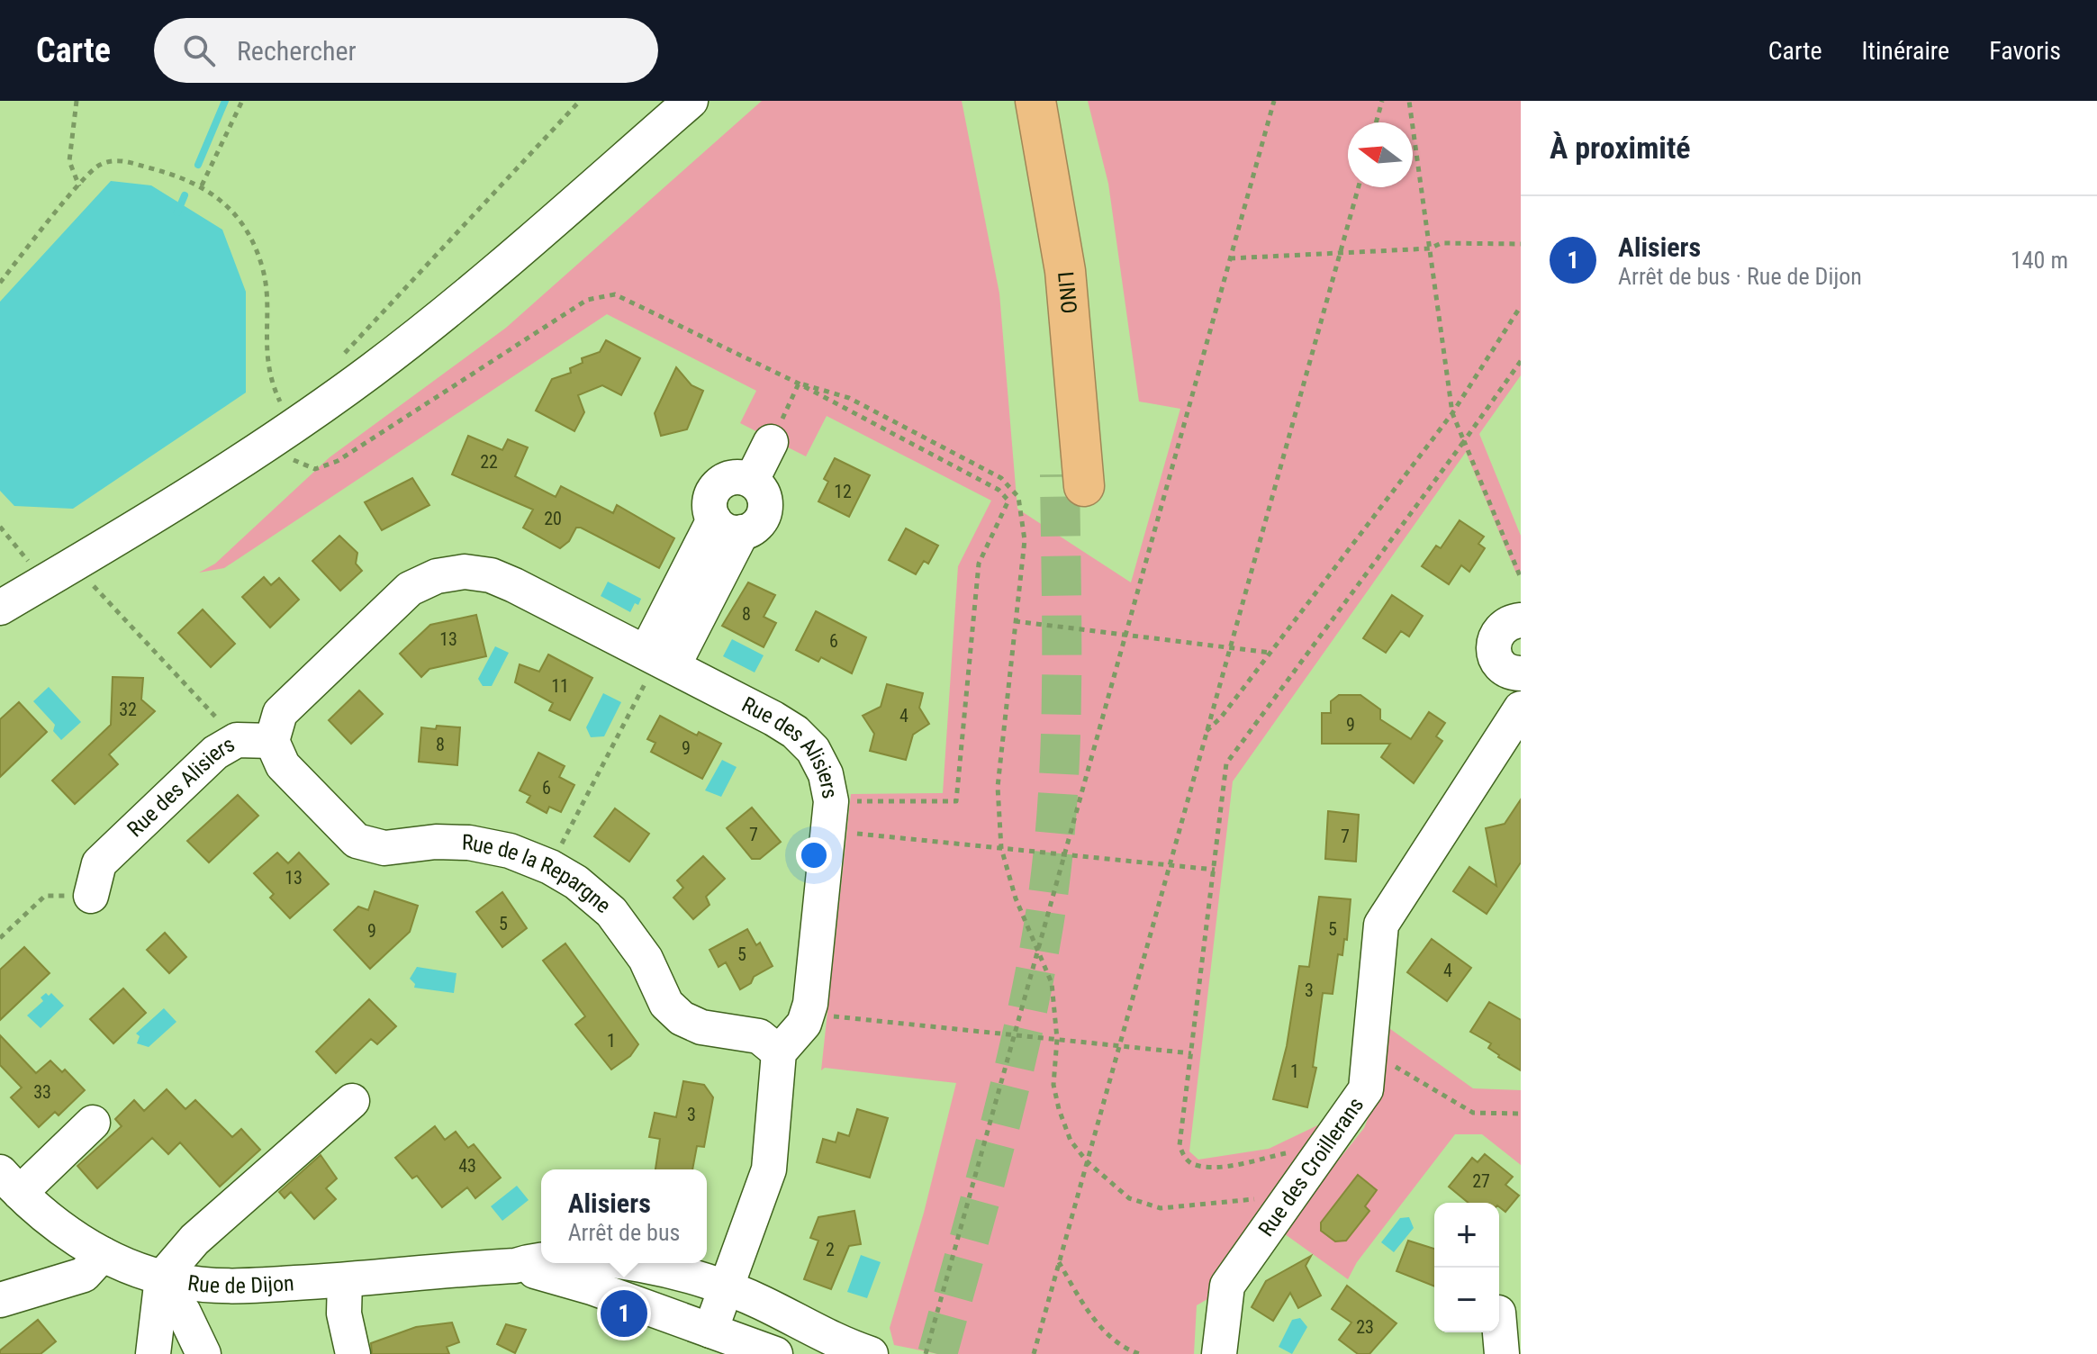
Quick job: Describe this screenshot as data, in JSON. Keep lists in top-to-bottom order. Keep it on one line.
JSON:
{"streets":{"highway":["LINO"],"street":["Rue des Alisiers","Rue de la Repargne","Rue des Croillerans","Rue de Dijon"]},"crossings":[["Rue des Alisiers","Rue de la Repargne"]],"house_numbers":["22","12","20","8","13","6","11","32","4","9","8","9","6","7","7","13","5","5","9","5","4","3","1","1","33","3","43","27","2","23"],"north":"left","page":{"header":"Carte","search":"Rechercher","nav":["Carte","Itinéraire","Favoris"],"heading":"À proximité","list":[{"mark":"1","name":"Alisiers","note":"Arrêt de bus · Rue de Dijon","value":"140 m"}],"popup":["Alisiers","Arrêt de bus"],"map_buttons":["+","−"],"pins":"1"}}
